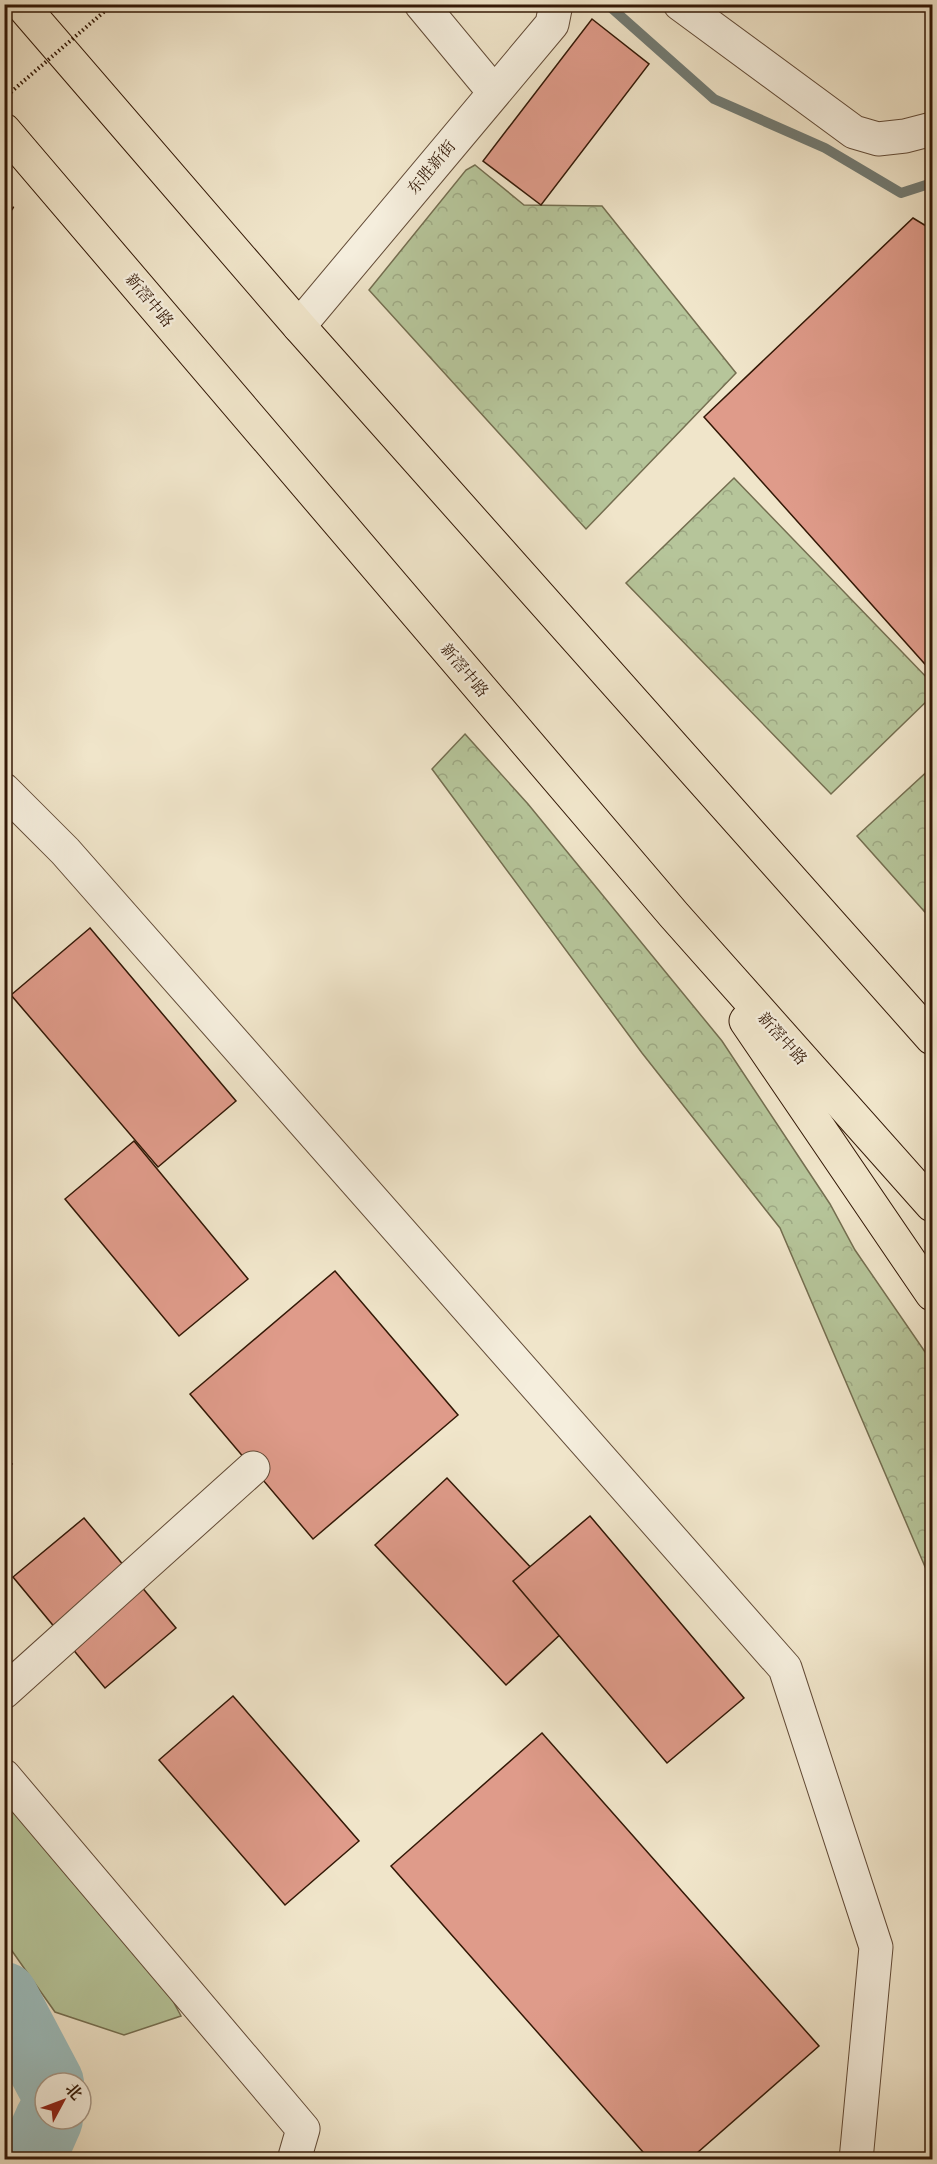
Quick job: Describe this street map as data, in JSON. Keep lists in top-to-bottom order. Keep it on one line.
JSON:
{"streets":{"highway":["新滘中路"],"street":["东胜新街"]},"north":"top right"}
